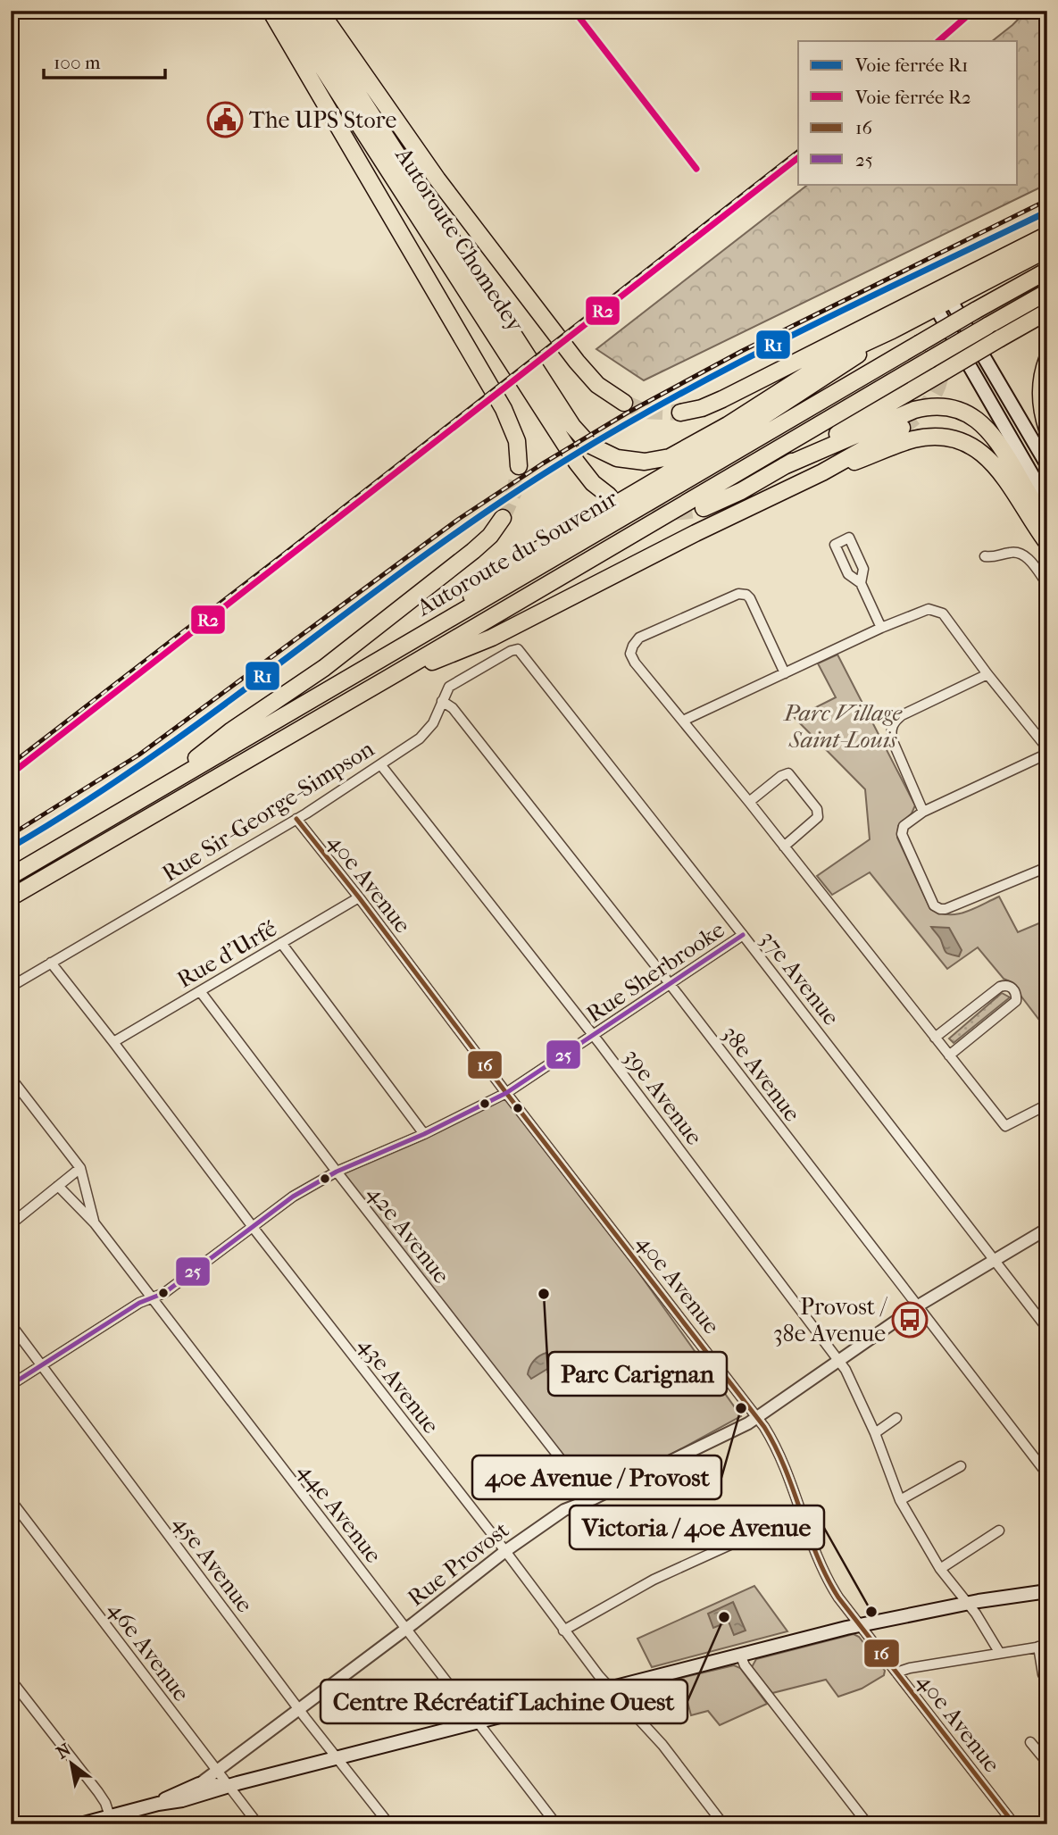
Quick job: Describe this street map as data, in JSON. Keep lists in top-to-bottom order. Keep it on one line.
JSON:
{"streets":{"highway":["Autoroute Chomedey","Autoroute du Souvenir"],"street":["Rue Sir-George-Simpson","40e Avenue","Rue d'Urfé","Rue Sherbrooke","37e Avenue","38e Avenue","39e Avenue","42e Avenue","43e Avenue","44e Avenue","45e Avenue","Rue Provost","46e Avenue"]},"crossings":[["Rue Sir-George-Simpson","40e Avenue"],["Rue Sir-George-Simpson","37e Avenue"],["Rue Sir-George-Simpson","38e Avenue"],["Rue Sir-George-Simpson","39e Avenue"],["Rue Sir-George-Simpson","43e Avenue"],["40e Avenue","Rue d'Urfé"],["40e Avenue","Rue Sherbrooke"],["40e Avenue","Rue Provost"],["Rue d'Urfé","42e Avenue"],["Rue d'Urfé","43e Avenue"],["Rue Sherbrooke","37e Avenue"],["Rue Sherbrooke","38e Avenue"],["Rue Sherbrooke","39e Avenue"],["Rue Sherbrooke","42e Avenue"],["Rue Sherbrooke","43e Avenue"],["Rue Sherbrooke","44e Avenue"],["Rue Sherbrooke","45e Avenue"],["37e Avenue","Rue Provost"],["38e Avenue","Rue Provost"],["39e Avenue","Rue Provost"],["42e Avenue","Rue Provost"],["43e Avenue","Rue Provost"],["44e Avenue","Rue Provost"],["45e Avenue","Rue Provost"],["Rue Provost","46e Avenue"]],"parks":["Parc Village Saint-Louis"],"places":{"public building":["The UPS Store"],"other":["Parc Carignan","40e Avenue / Provost","Victoria / 40e Avenue","Centre Récréatif Lachine Ouest"],"bus stop":["Provost / 38e Avenue"]},"lines":["rail line R2","rail line R1","transit line 16","transit line 25"],"legend":["Voie ferrée R1","Voie ferrée R2","16","25"],"scale_bar":"100 m","north":"top left"}
